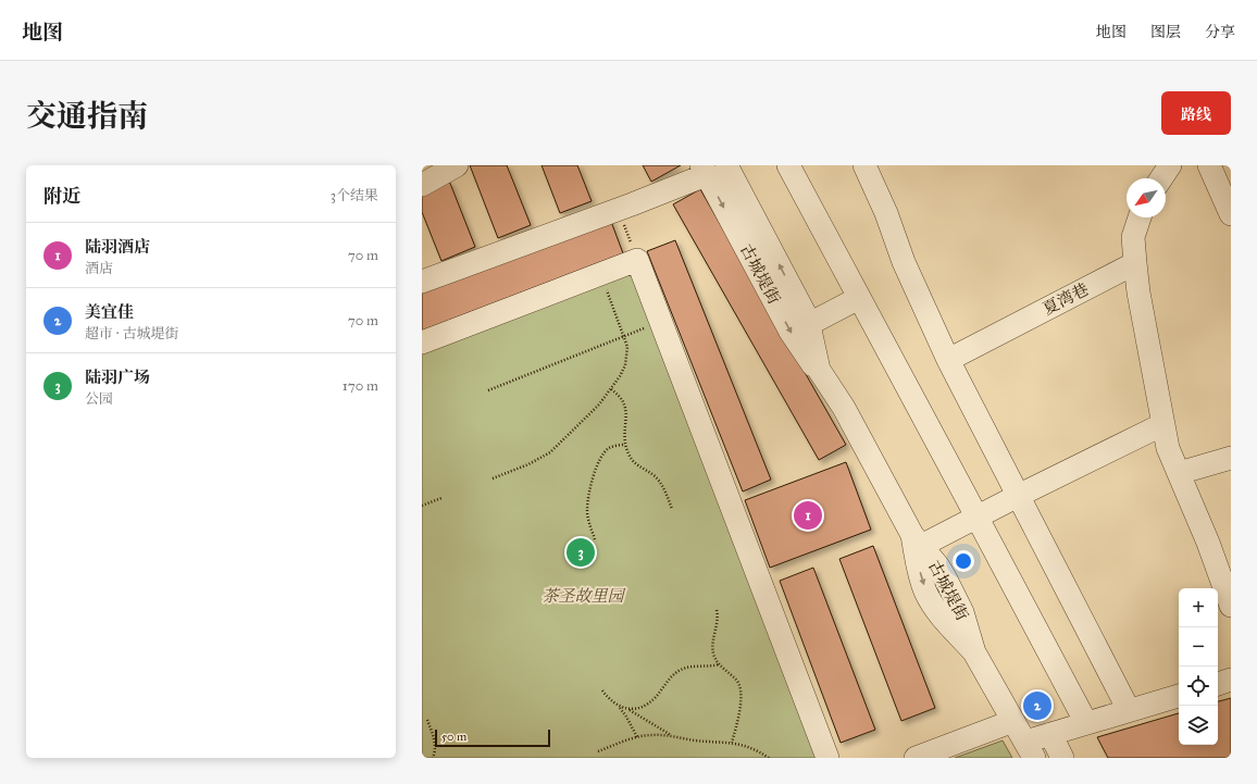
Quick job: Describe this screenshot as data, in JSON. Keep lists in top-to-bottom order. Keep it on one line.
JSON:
{"streets":{"street":["古城堤街","夏湾巷"]},"parks":["茶圣故里园"],"scale_bar":"50 m","north":"bottom left","page":{"header":"地图","nav":["地图","图层","分享"],"title":"交通指南","buttons":"路线","heading":["附近","3个结果"],"list":[{"mark":"1","name":"陆羽酒店","note":"酒店","value":"70 m"},{"mark":"2","name":"美宜佳","note":"超市 · 古城堤街","value":"70 m"},{"mark":"3","name":"陆羽广场","note":"公园","value":"170 m"}],"pins":["1","3","2"],"map_buttons":["+","−"],"scale":"50 m"}}
